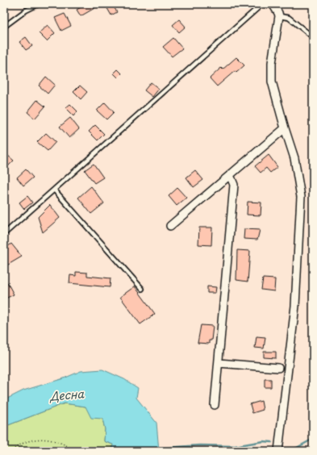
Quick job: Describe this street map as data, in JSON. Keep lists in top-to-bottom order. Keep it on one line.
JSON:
{"water":["Десна"]}
